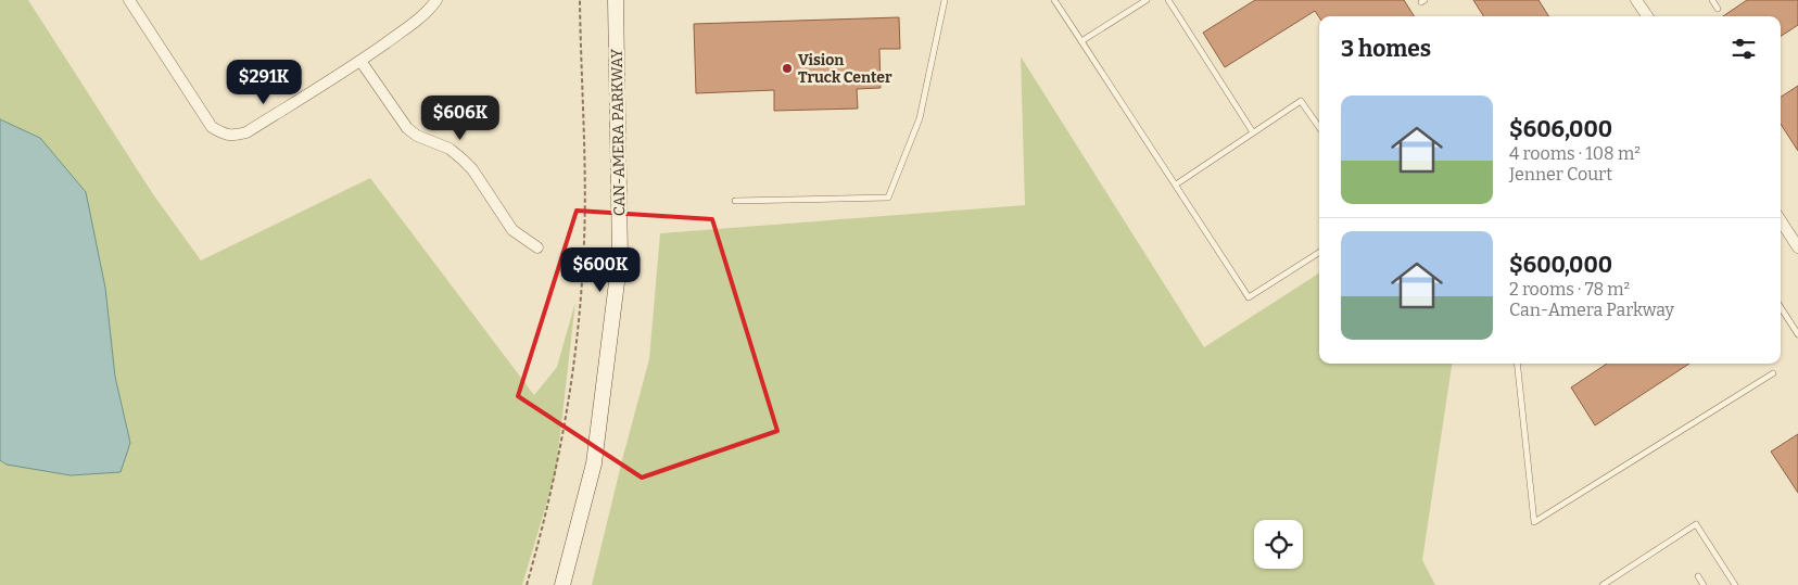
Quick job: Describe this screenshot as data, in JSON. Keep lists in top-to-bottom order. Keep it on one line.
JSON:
{"streets":{"main road":["CAN-AMERA PARKWAY"]},"places":["Vision Truck Center"],"page":{"heading":"3 homes","price":["$291K","$606K","$600K"],"list":[{"name":"$606,000","note":"4 rooms · 108 m² · Jenner Court"},{"name":"$600,000","note":"2 rooms · 78 m² · Can-Amera Parkway"}]}}
